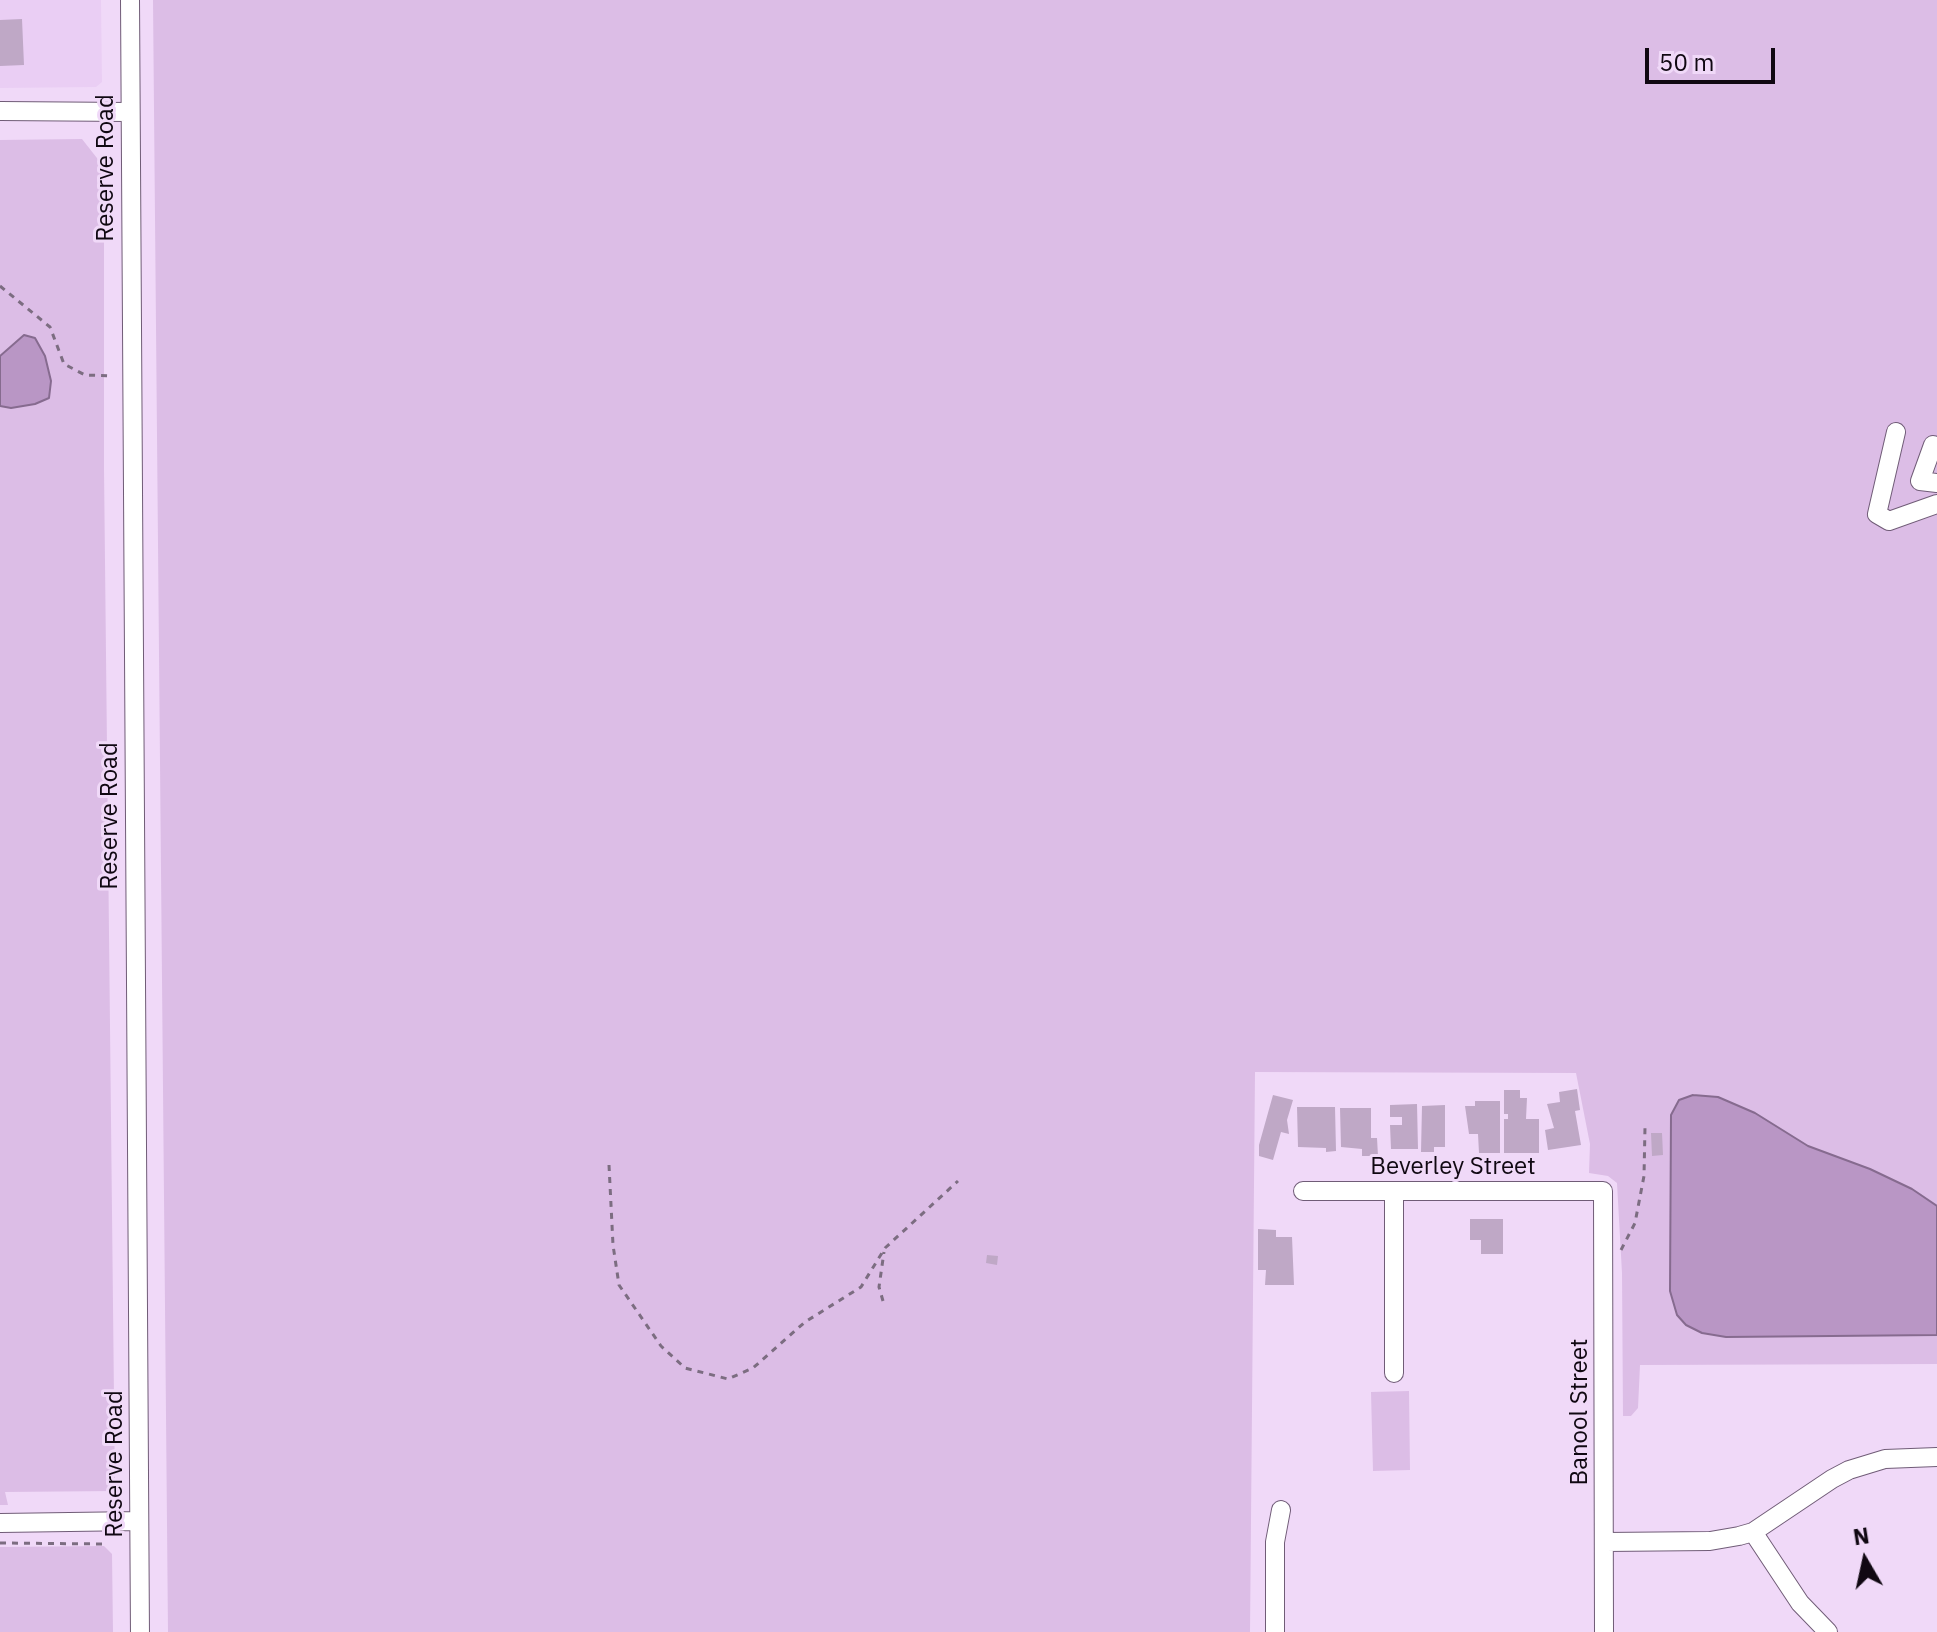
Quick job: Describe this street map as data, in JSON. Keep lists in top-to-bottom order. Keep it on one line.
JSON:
{"streets":{"street":["Reserve Road","Beverley Street","Banool Street"]},"crossings":[["Beverley Street","Banool Street"]],"scale_bar":"50 m","north":"top"}
